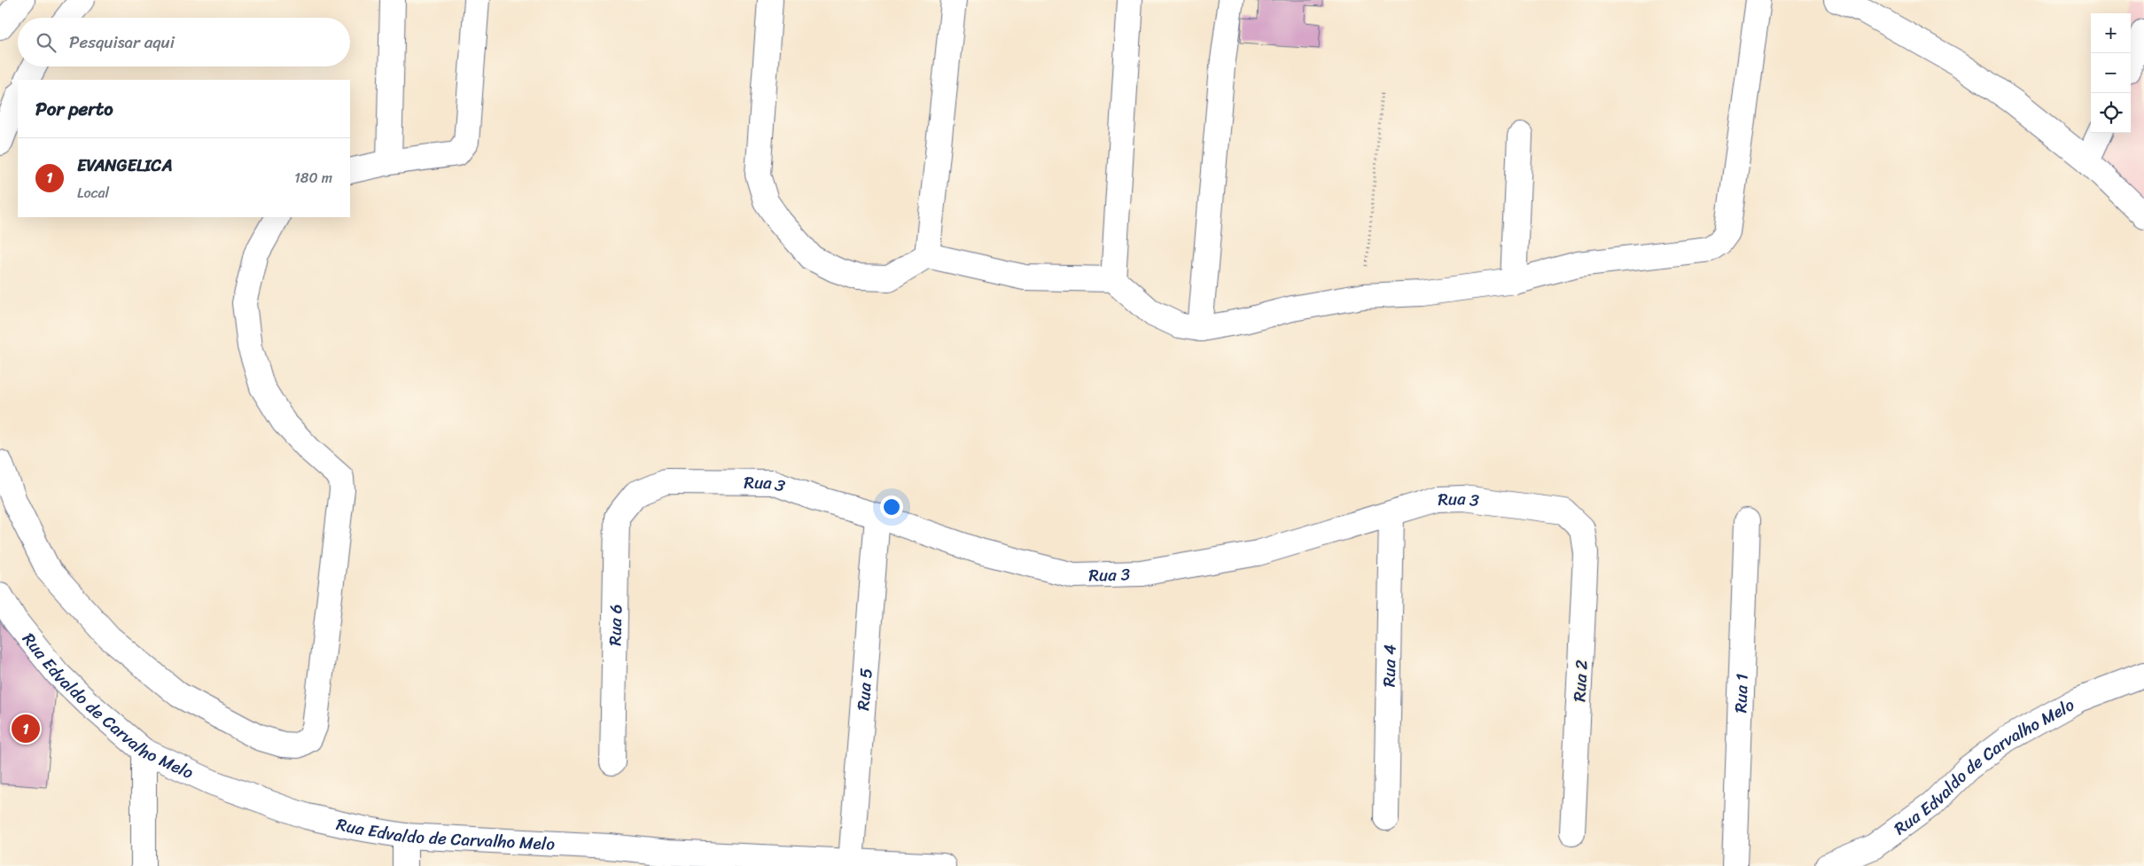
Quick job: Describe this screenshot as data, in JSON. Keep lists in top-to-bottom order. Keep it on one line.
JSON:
{"streets":{"street":["Rua 3","Rua 6","Rua 4","Rua 2","Rua 5","Rua 1","Rua Edvaldo de Carvalho Melo"]},"crossings":[["Rua 3","Rua 6"],["Rua 3","Rua 4"],["Rua 3","Rua 2"],["Rua 3","Rua 5"],["Rua 5","Rua Edvaldo de Carvalho Melo"]],"page":{"map_buttons":["+","−"],"search":"Pesquisar aqui","heading":"Por perto","list":[{"mark":"1","name":"EVANGELICA","note":"Local","value":"180 m"}],"pins":"1"}}
